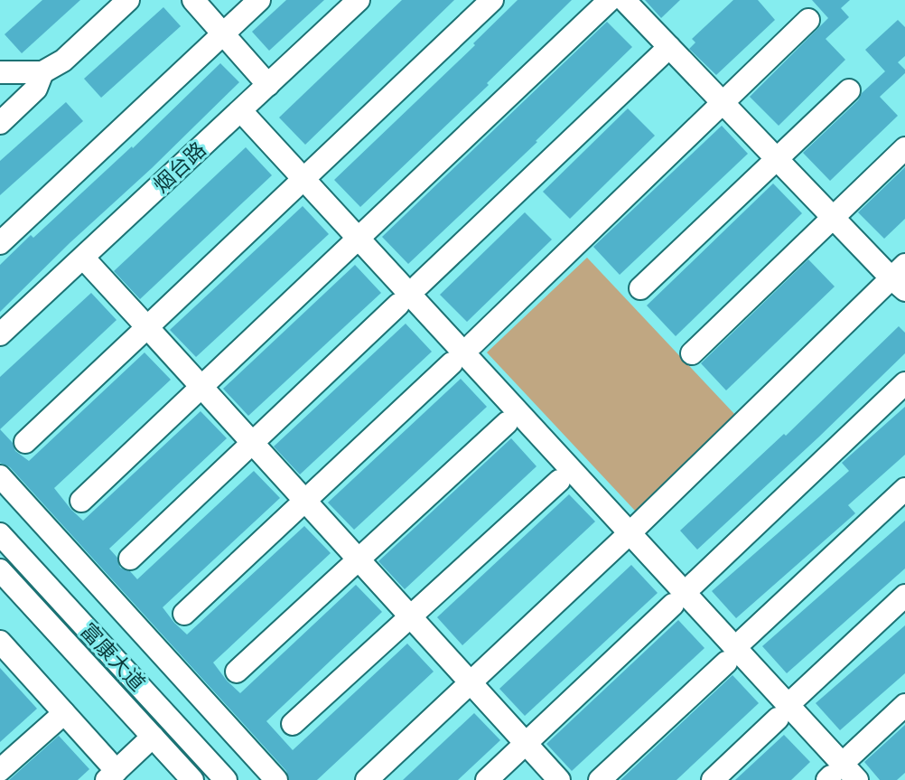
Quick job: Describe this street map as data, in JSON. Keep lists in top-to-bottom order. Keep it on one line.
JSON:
{"streets":{"street":["烟台路","富康大道"]}}
